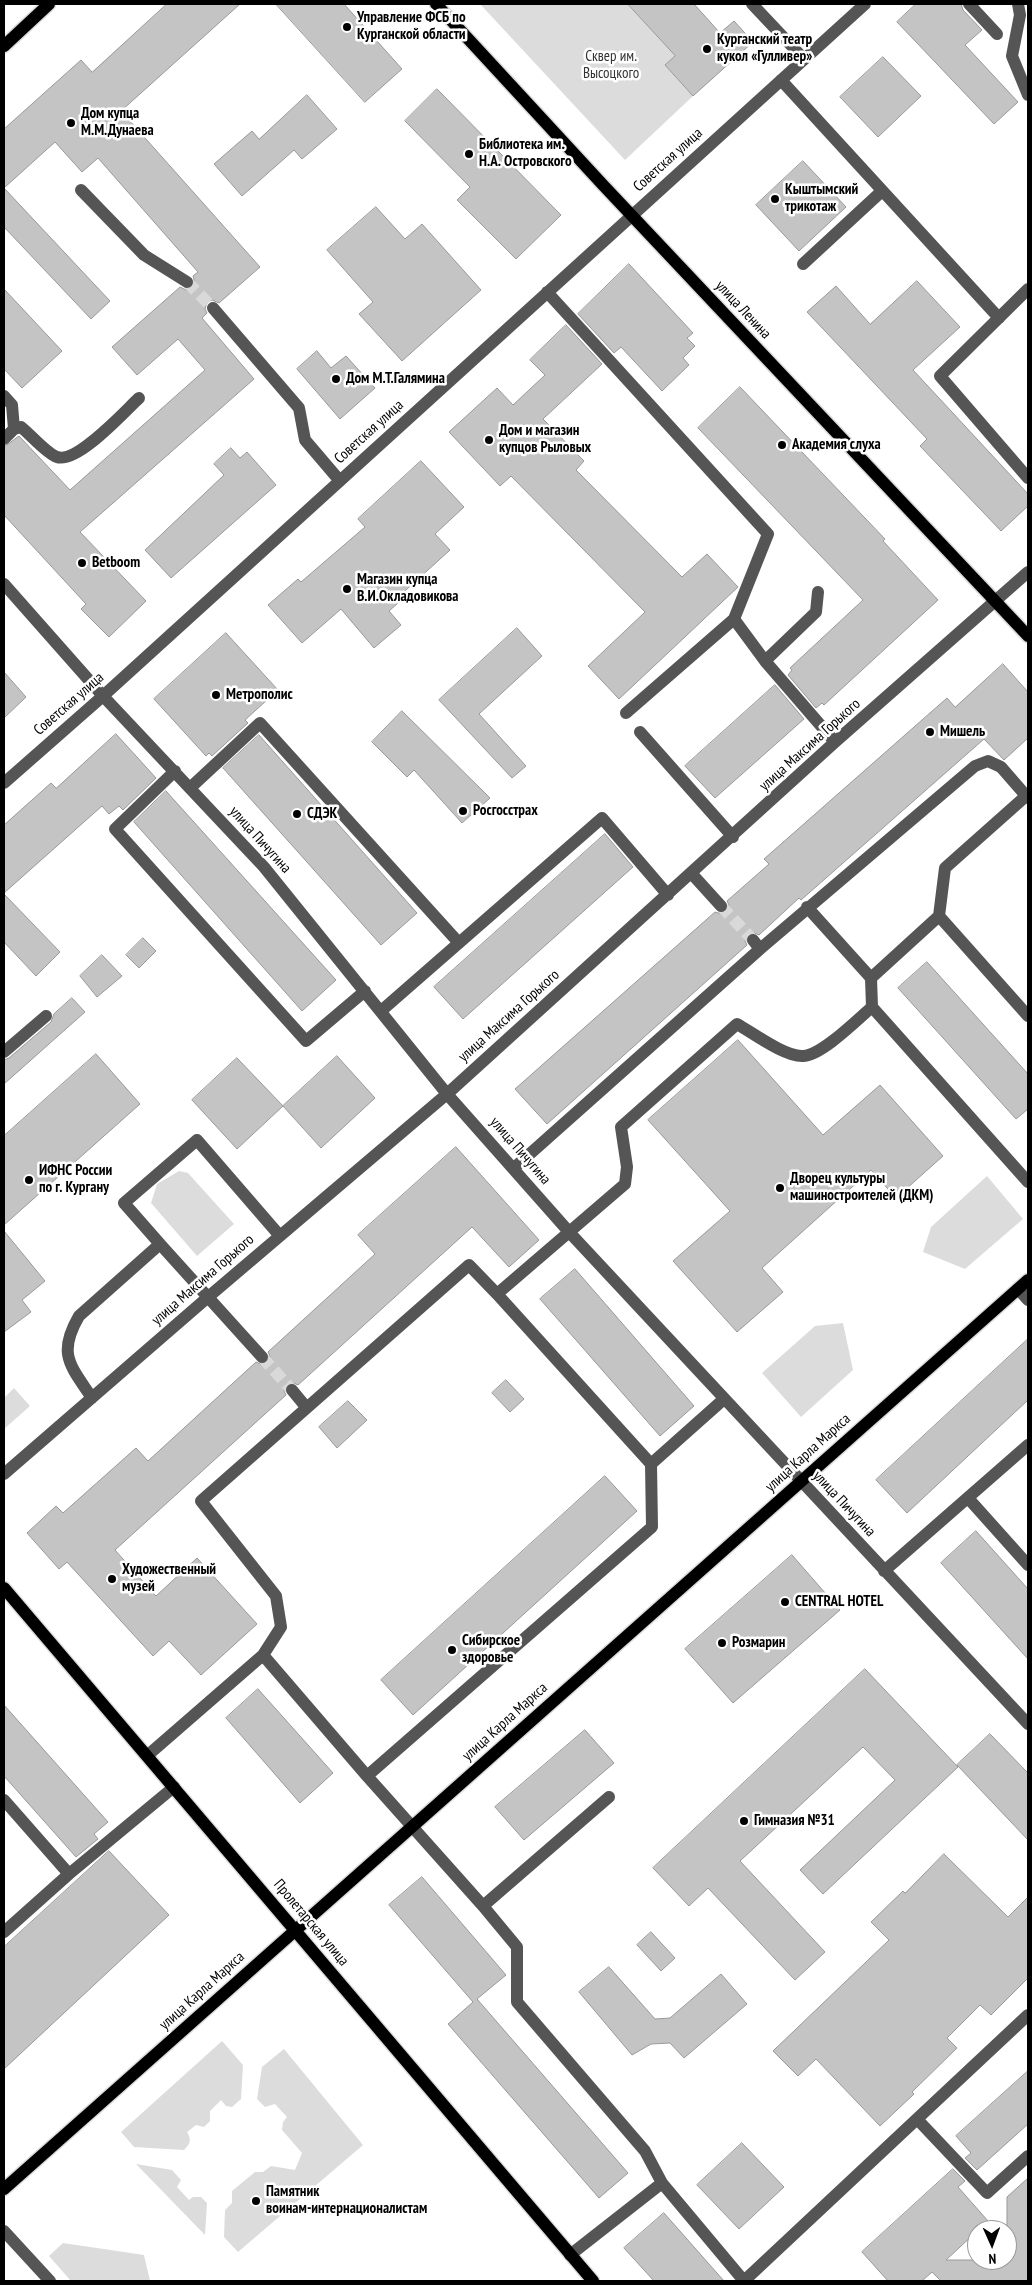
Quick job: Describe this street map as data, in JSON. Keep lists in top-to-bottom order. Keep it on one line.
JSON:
{"streets":{"main road":["улица Ленина","улица Карла Маркса","Пролетарская улица"],"street":["Советская улица","улица Максима Горького","улица Пичугина"]},"crossings":[["Советская улица","улица Ленина"],["Советская улица","улица Пичугина"],["улица Ленина","улица Максима Горького"],["улица Максима Горького","улица Пичугина"],["улица Пичугина","улица Карла Маркса"],["улица Карла Маркса","Пролетарская улица"]],"parks":["Сквер им. Высоцкого"],"places":["Управление ФСБ по Курганской области","Курганский театр кукол «Гулливер»","Дом купца М.М.Дунаева","Библиотека им. Н.А. Островского","Кыштымский трикотаж","Дом М.Т.Галямина","Дом и магазин купцов Рыловых","Академия слуха","Betboom","Магазин купца В.И.Окладовикова","Метрополис","Мишель","Росгосстрах","СДЭК","ИФНС России по г. Кургану","Дворец культуры машиностроителей (ДКМ)","Художественный музей","СENTRAL HOTEL","Розмарин","Сибирское здоровье","Гимназия №31","Памятник воинам-интернационалистам"],"north":"bottom"}
